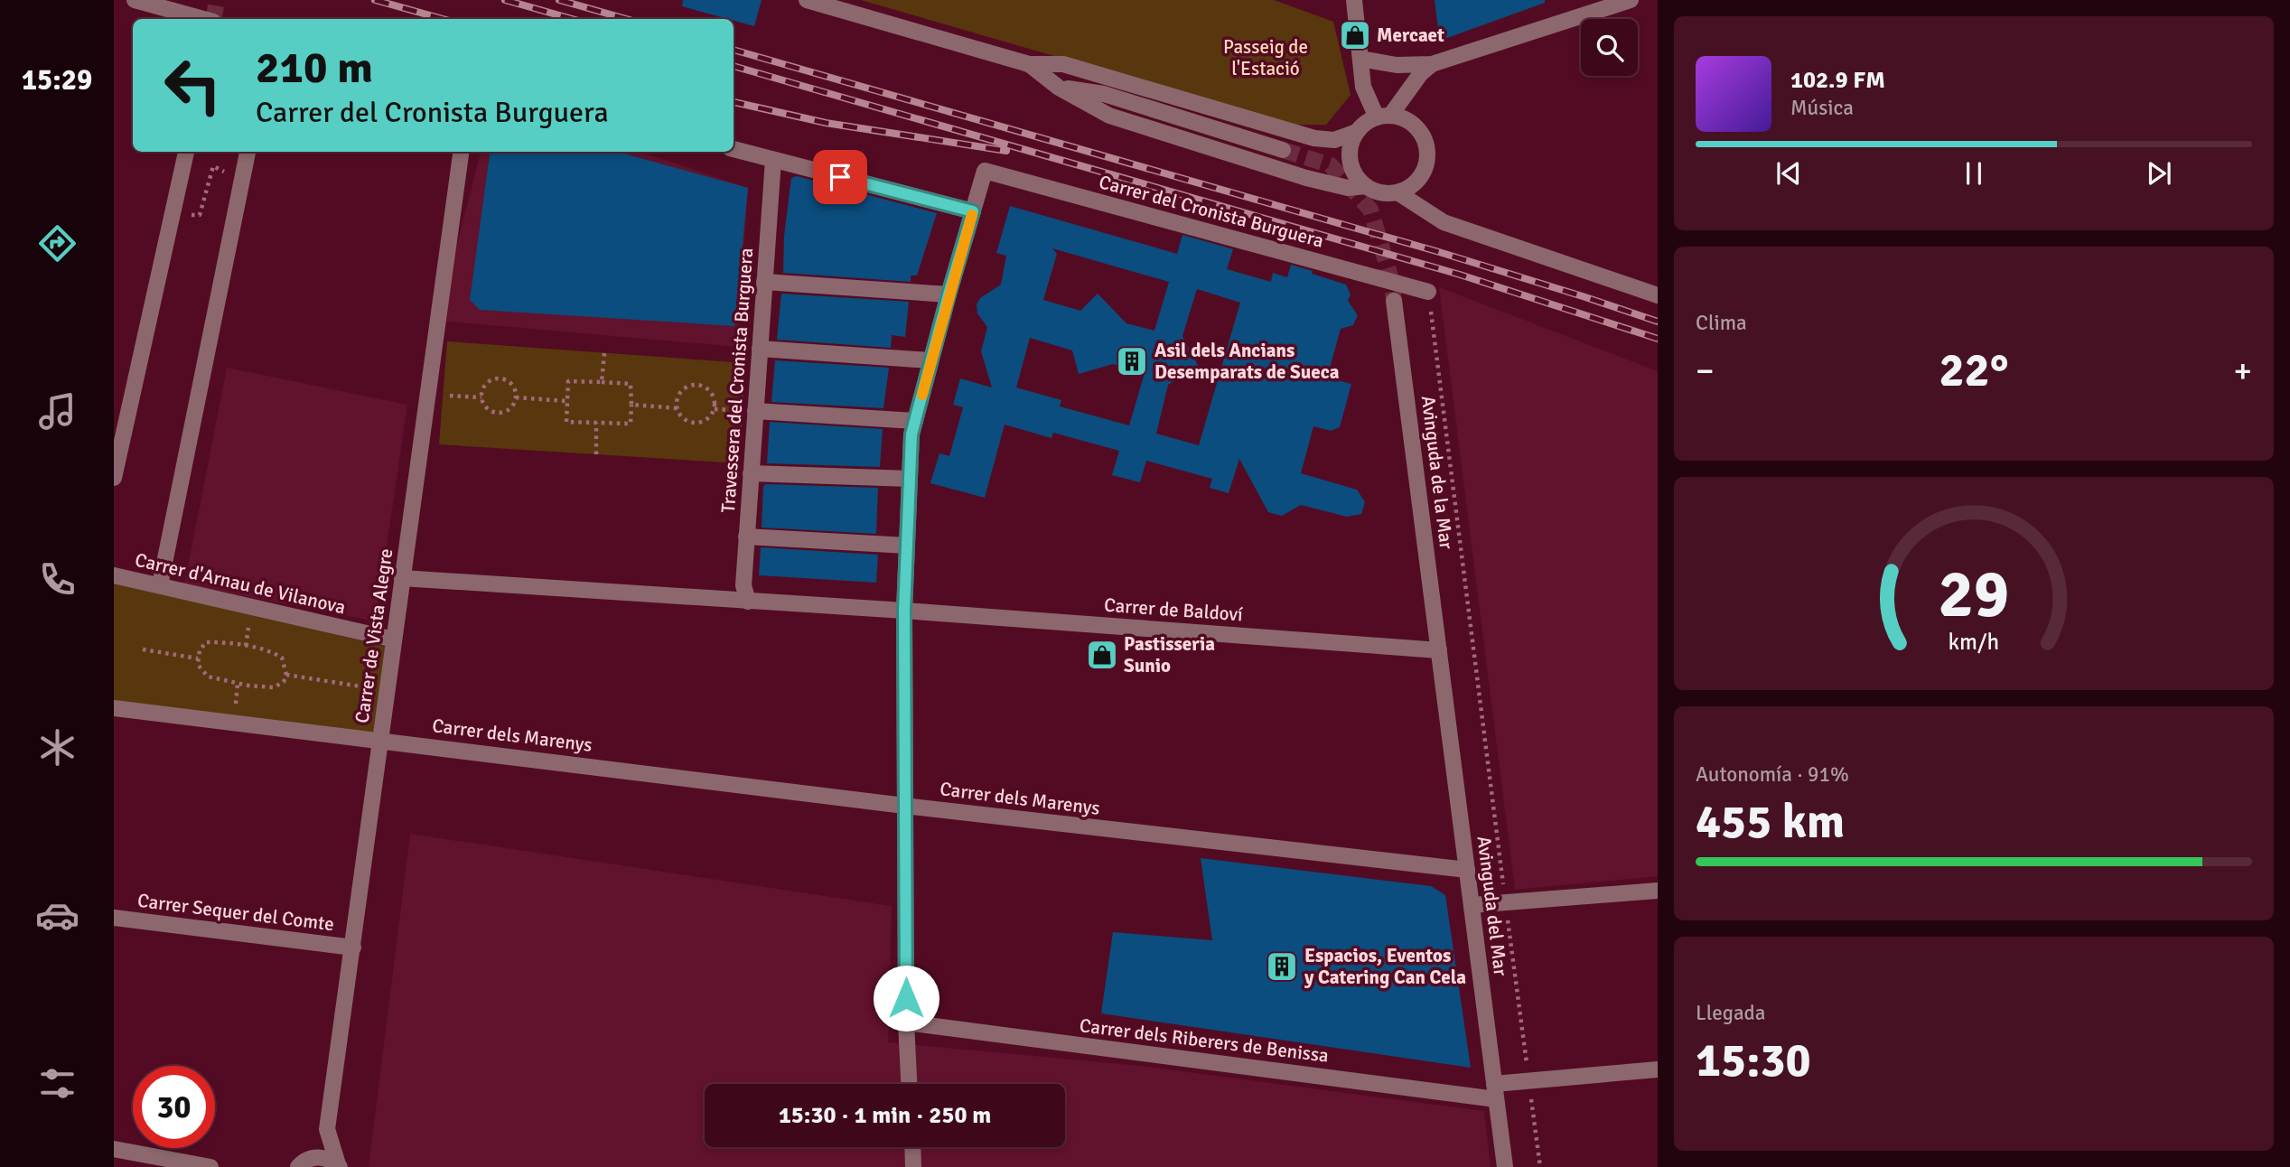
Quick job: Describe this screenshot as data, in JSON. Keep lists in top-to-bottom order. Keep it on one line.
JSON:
{"streets":{"street":["Carrer del Cronista Burguera","Travessera del Cronista Burguera","Avinguda de la Mar","Carrer d'Arnau de Vilanova","Carrer de Baldoví","Carrer de Vista Alegre","Carrer dels Marenys","Avinguda del Mar","Carrer Sequer del Comte","Carrer dels Riberers de Benissa"]},"crossings":[["Travessera del Cronista Burguera","Carrer de Baldoví"],["Avinguda de la Mar","Carrer de Baldoví"],["Avinguda de la Mar","Avinguda del Mar"],["Carrer d'Arnau de Vilanova","Carrer de Vista Alegre"],["Carrer de Baldoví","Carrer de Vista Alegre"],["Carrer de Baldoví","Avinguda del Mar"],["Carrer de Vista Alegre","Carrer dels Marenys"],["Carrer de Vista Alegre","Carrer Sequer del Comte"],["Carrer dels Marenys","Avinguda del Mar"],["Avinguda del Mar","Carrer dels Riberers de Benissa"]],"parks":["Passeig de l'Estació"],"places":{"shop":["Mercaet","Pastisseria Sunio"],"building":["Asil dels Ancians Desemparats de Sueca","Espacios, Eventos y Catering Can Cela"]},"page":{"tabs":"15:29","turn":["210 m","Carrer del Cronista Burguera"],"song":["102.9 FM","Música"],"tile":["Clima",["Autonomía · 91%","455 km"],["Llegada","15:30"]],"heat":["−","22°","+"],"limit":"30","trip":"15:30 · 1 min · 250 m","gauge":["29","km/h"]}}
